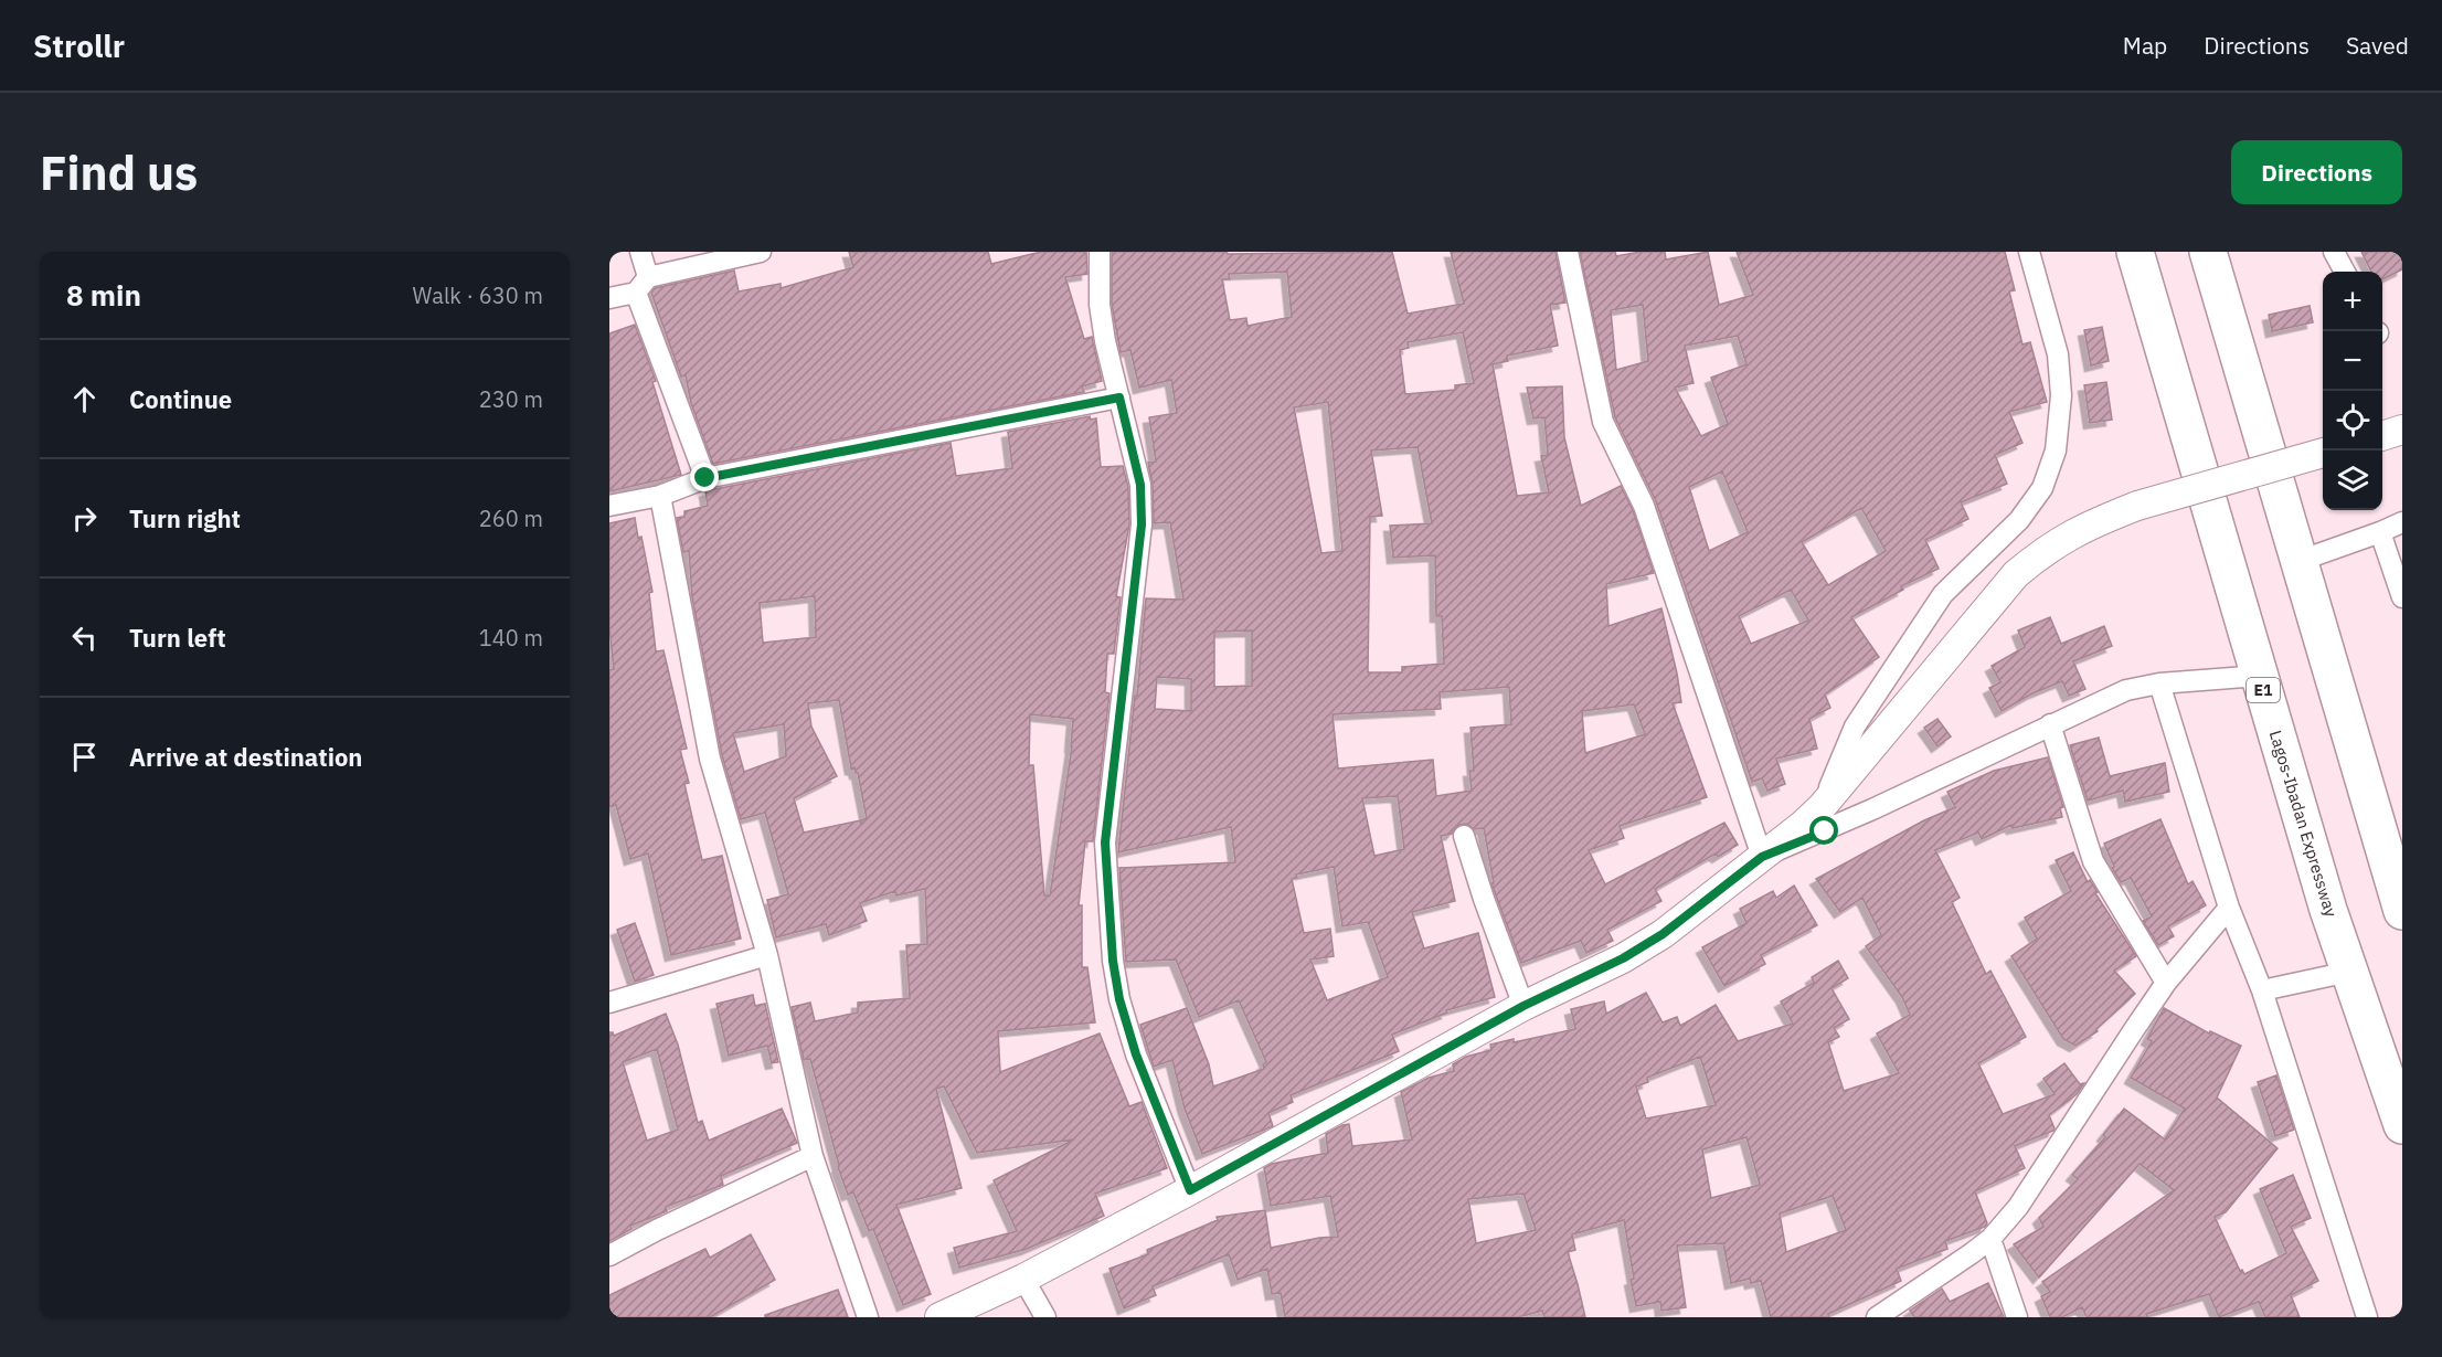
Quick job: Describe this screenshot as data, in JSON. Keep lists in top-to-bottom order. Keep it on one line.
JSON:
{"streets":{"highway":["E1","Lagos-Ibadan Expressway"]},"page":{"header":"Strollr","nav":["Map","Directions","Saved"],"buttons":"Directions","title":"Find us","heading":["8 min","Walk · 630 m"],"map_buttons":["+","−"],"list":[["Continue","230 m"],["Turn right","260 m"],["Turn left","140 m"],"Arrive at destination"]}}
